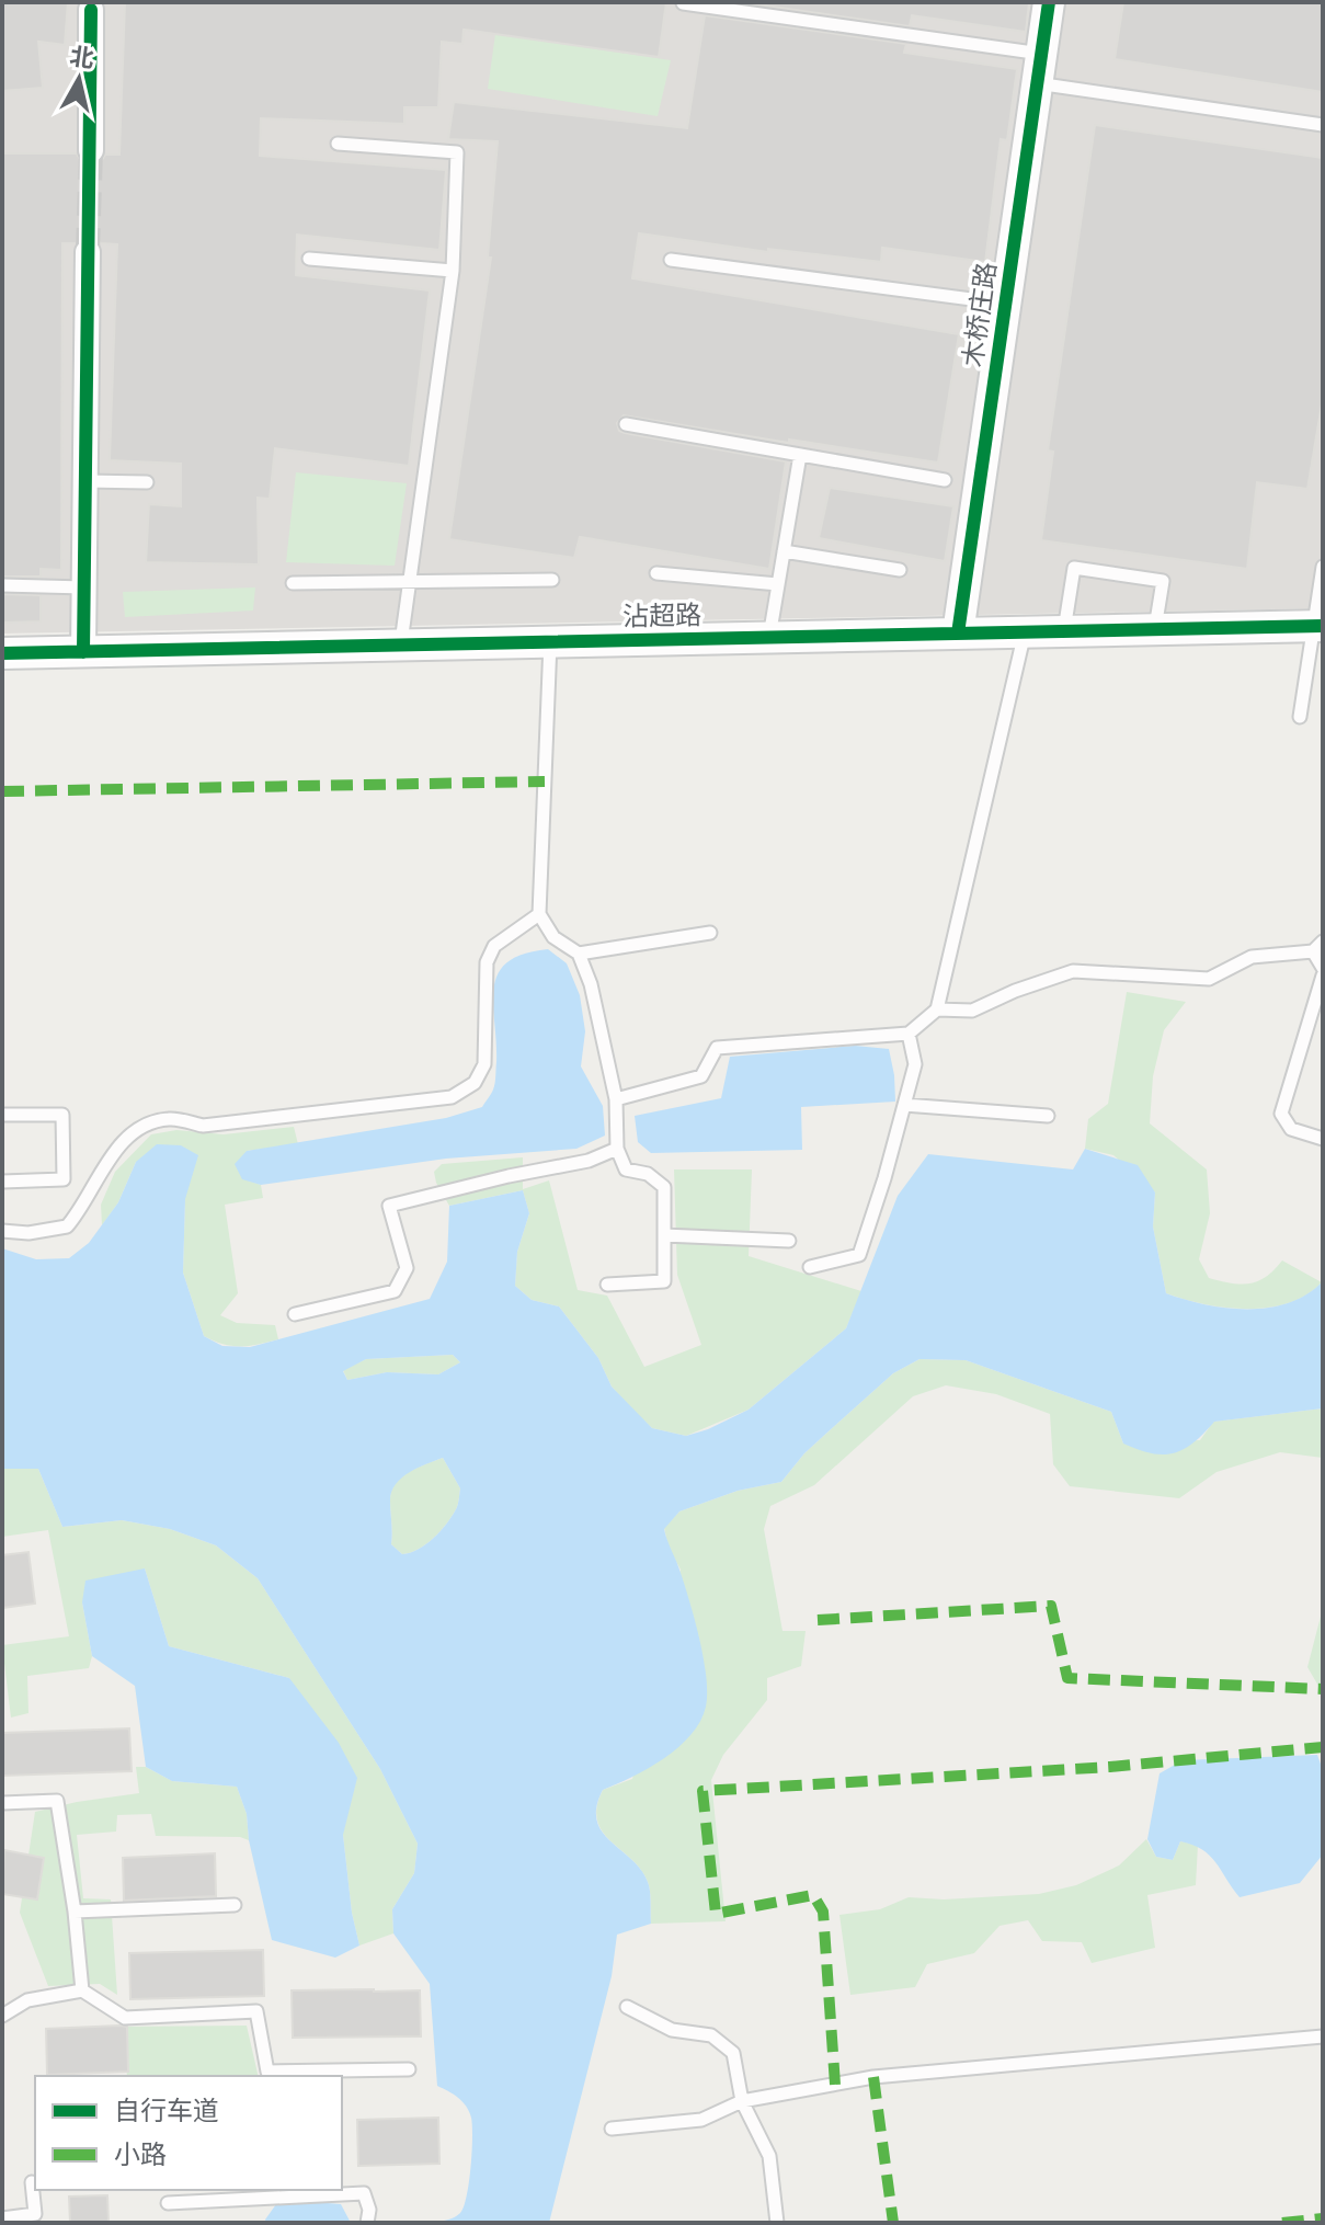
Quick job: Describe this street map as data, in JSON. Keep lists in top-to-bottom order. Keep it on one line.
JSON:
{"streets":{"street":["木桥庄路","沾超路"]},"crossings":[["木桥庄路","沾超路"]],"legend":["自行车道","小路"],"north":"top"}
